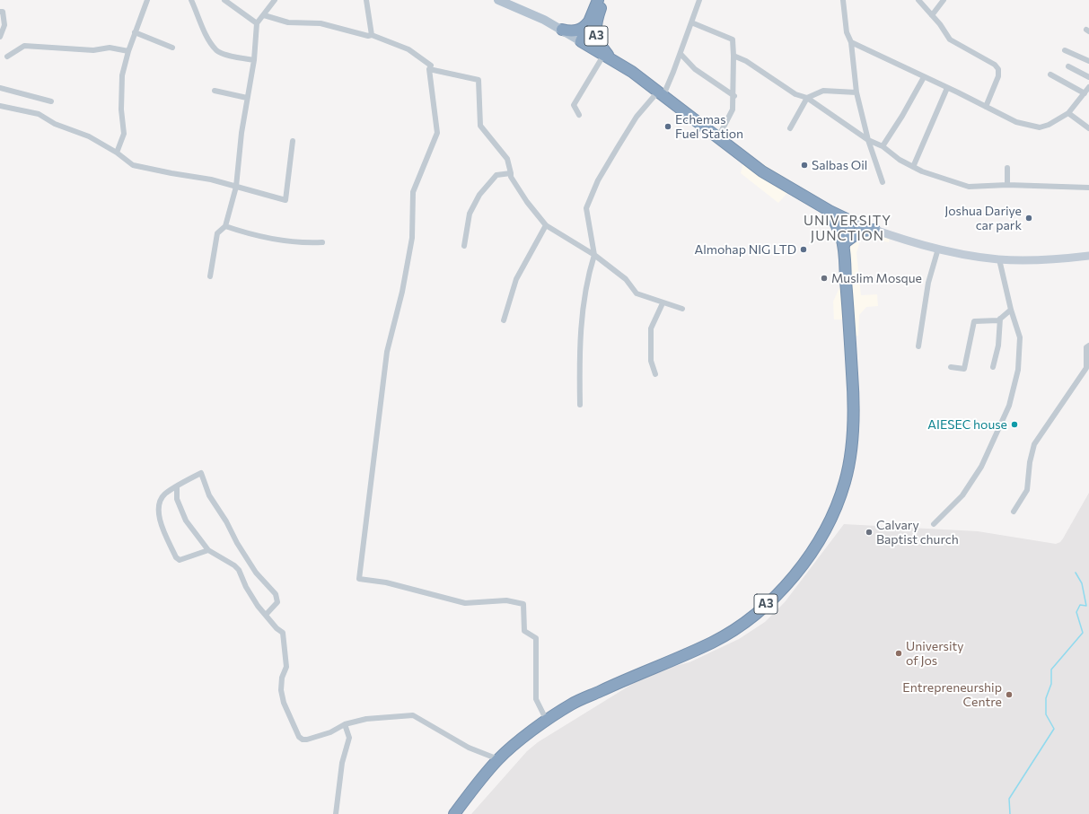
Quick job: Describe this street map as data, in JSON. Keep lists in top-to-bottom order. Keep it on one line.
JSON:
{"streets":{"highway":["A3"]},"districts":["UNIVERSITY JUNCTION"],"places":["Echemas Fuel Station","Salbas Oil","Joshua Dariye car park","Almohap NIG LTD","Muslim Mosque","AIESEC house","Calvary Baptist church","University of Jos","Entrepreneurship Centre"]}
